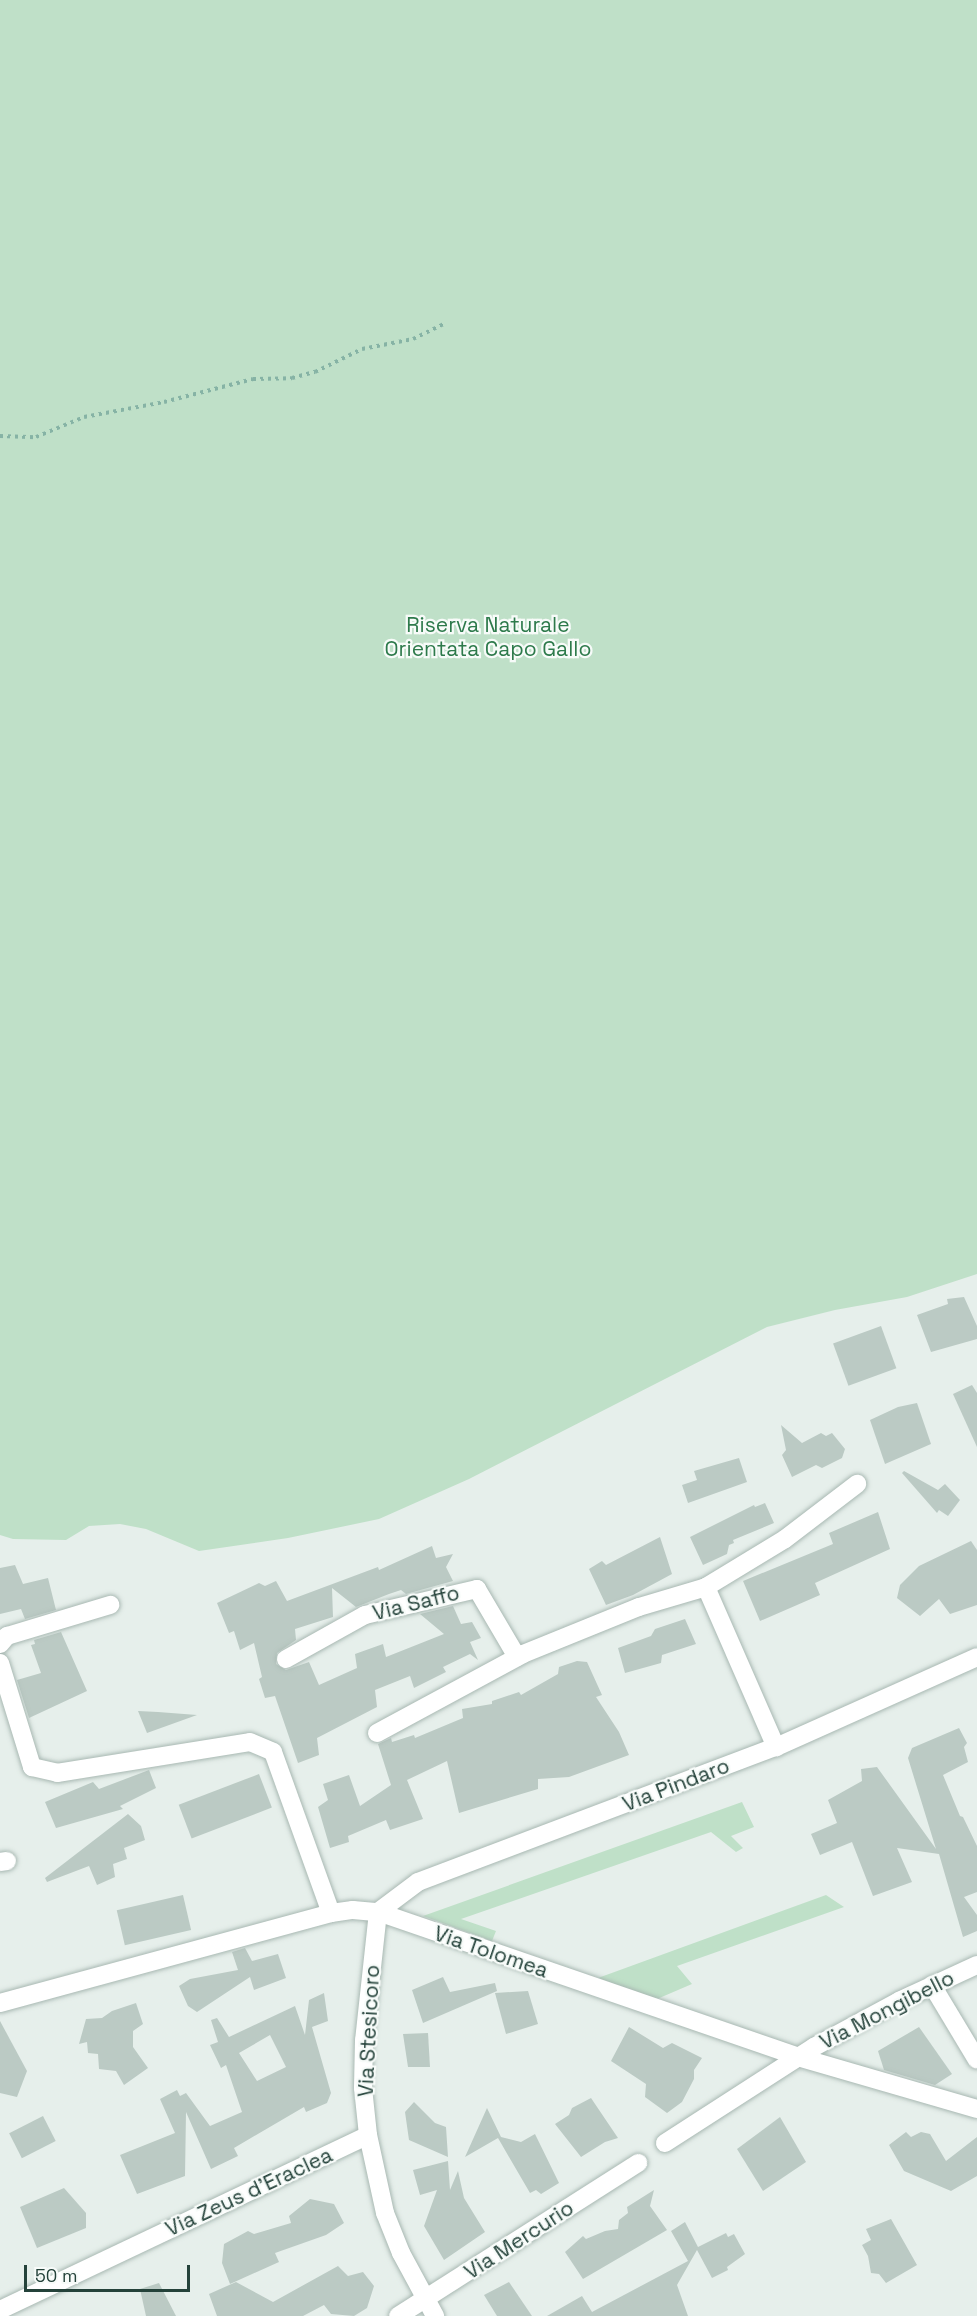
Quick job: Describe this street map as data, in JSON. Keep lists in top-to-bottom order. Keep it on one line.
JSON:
{"streets":{"street":["Via Saffo","Via Pindaro","Via Tolomea","Via Mongibello","Via Stesicoro","Via Zeus d'Eraclea","Via Mercurio"]},"crossings":[["Via Pindaro","Via Tolomea"],["Via Pindaro","Via Stesicoro"],["Via Tolomea","Via Mongibello"],["Via Tolomea","Via Stesicoro"],["Via Stesicoro","Via Zeus d'Eraclea"],["Via Stesicoro","Via Mercurio"]],"parks":["Riserva Naturale Orientata Capo Gallo"],"scale_bar":"50 m"}
